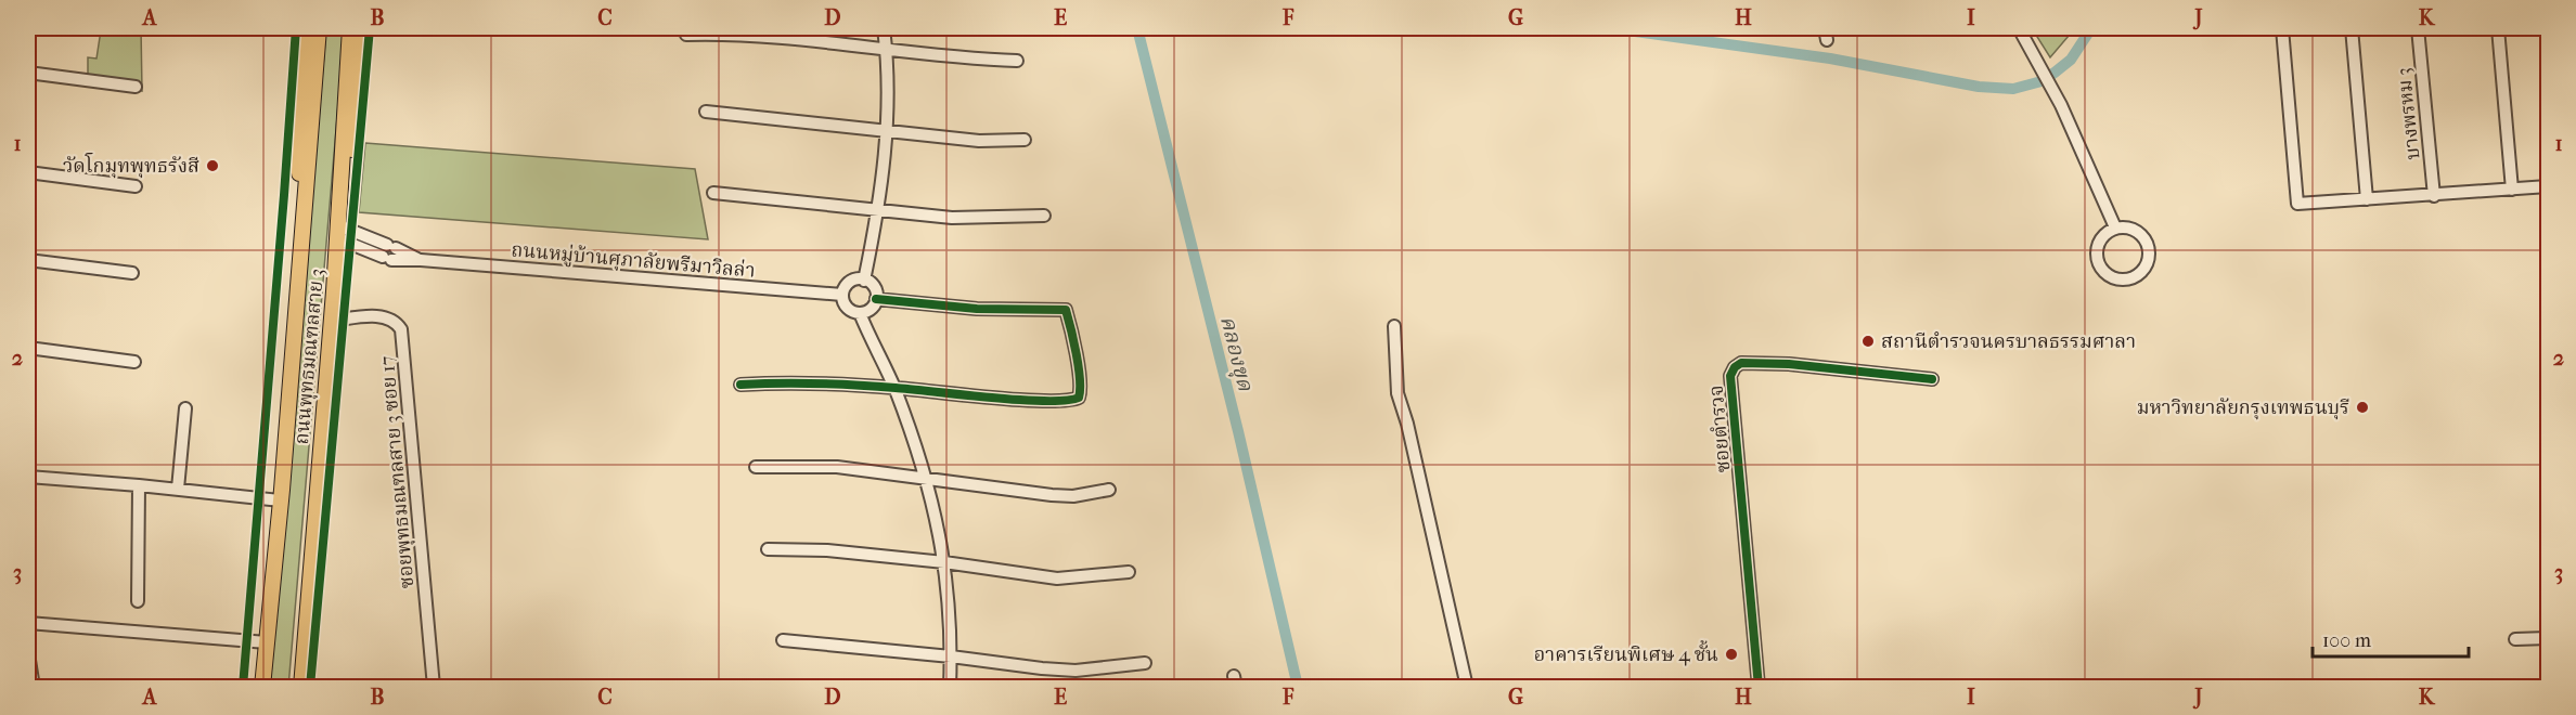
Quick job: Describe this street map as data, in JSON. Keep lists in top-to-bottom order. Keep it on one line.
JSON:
{"streets":{"main road":["ถนนพุทธมณฑลสาย 3"],"street":["บางพรหม 3","ถนนหมู่บ้านศุภาลัยพรีมาวิลล่า","ซอยตำรวจ","ซอยพุทธมณฑลสาย 3 ซอย 17"]},"crossings":[["ถนนพุทธมณฑลสาย 3","ซอยพุทธมณฑลสาย 3 ซอย 17"]],"water":["คลองขุด"],"places":["วัดโกมุทพุทธรังสี","สถานีตำรวจนครบาลธรรมศาลา","มหาวิทยาลัยกรุงเทพธนบุรี","อาคารเรียนพิเศษ 4 ชั้น"],"scale_bar":"100 m","grid":{"columns":["A","B","C","D","E","F","G","H","I","J","K"],"rows":["1","2","3"]}}
